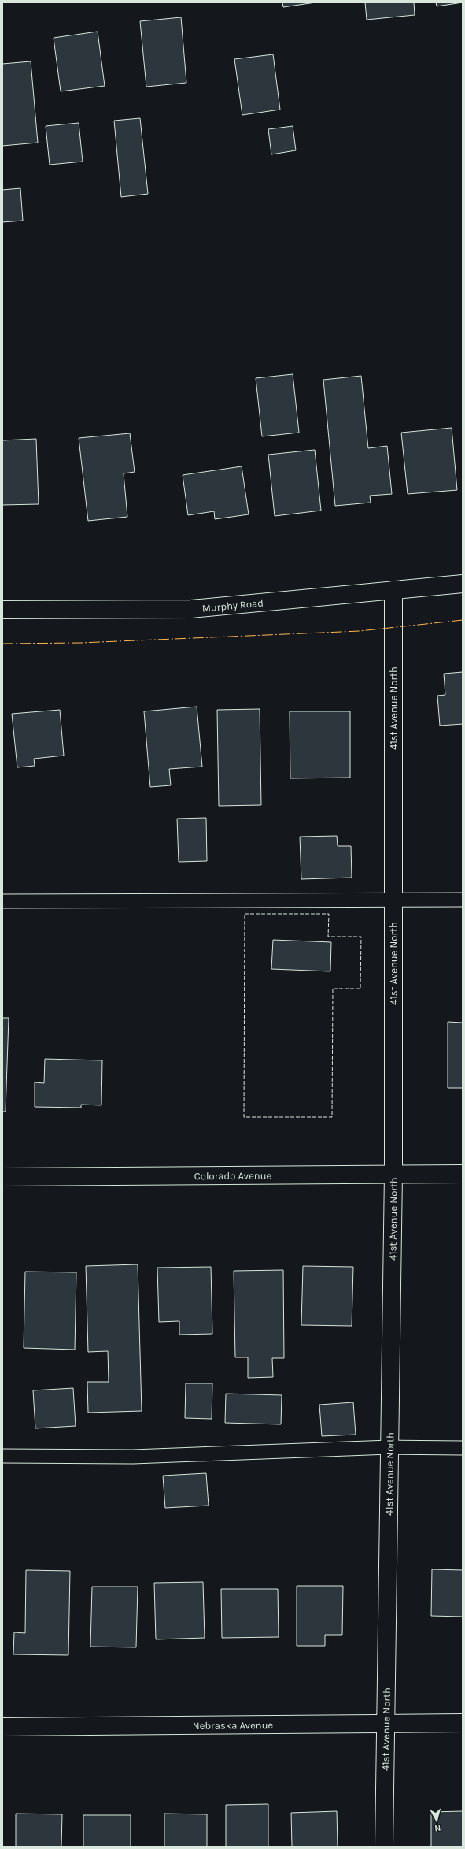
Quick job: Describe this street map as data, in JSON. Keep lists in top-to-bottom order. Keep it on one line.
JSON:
{"streets":{"street":["Murphy Road","41st Avenue North","Colorado Avenue","Nebraska Avenue"]},"crossings":[["Murphy Road","41st Avenue North"],["41st Avenue North","Colorado Avenue"],["41st Avenue North","Nebraska Avenue"]],"north":"bottom"}
